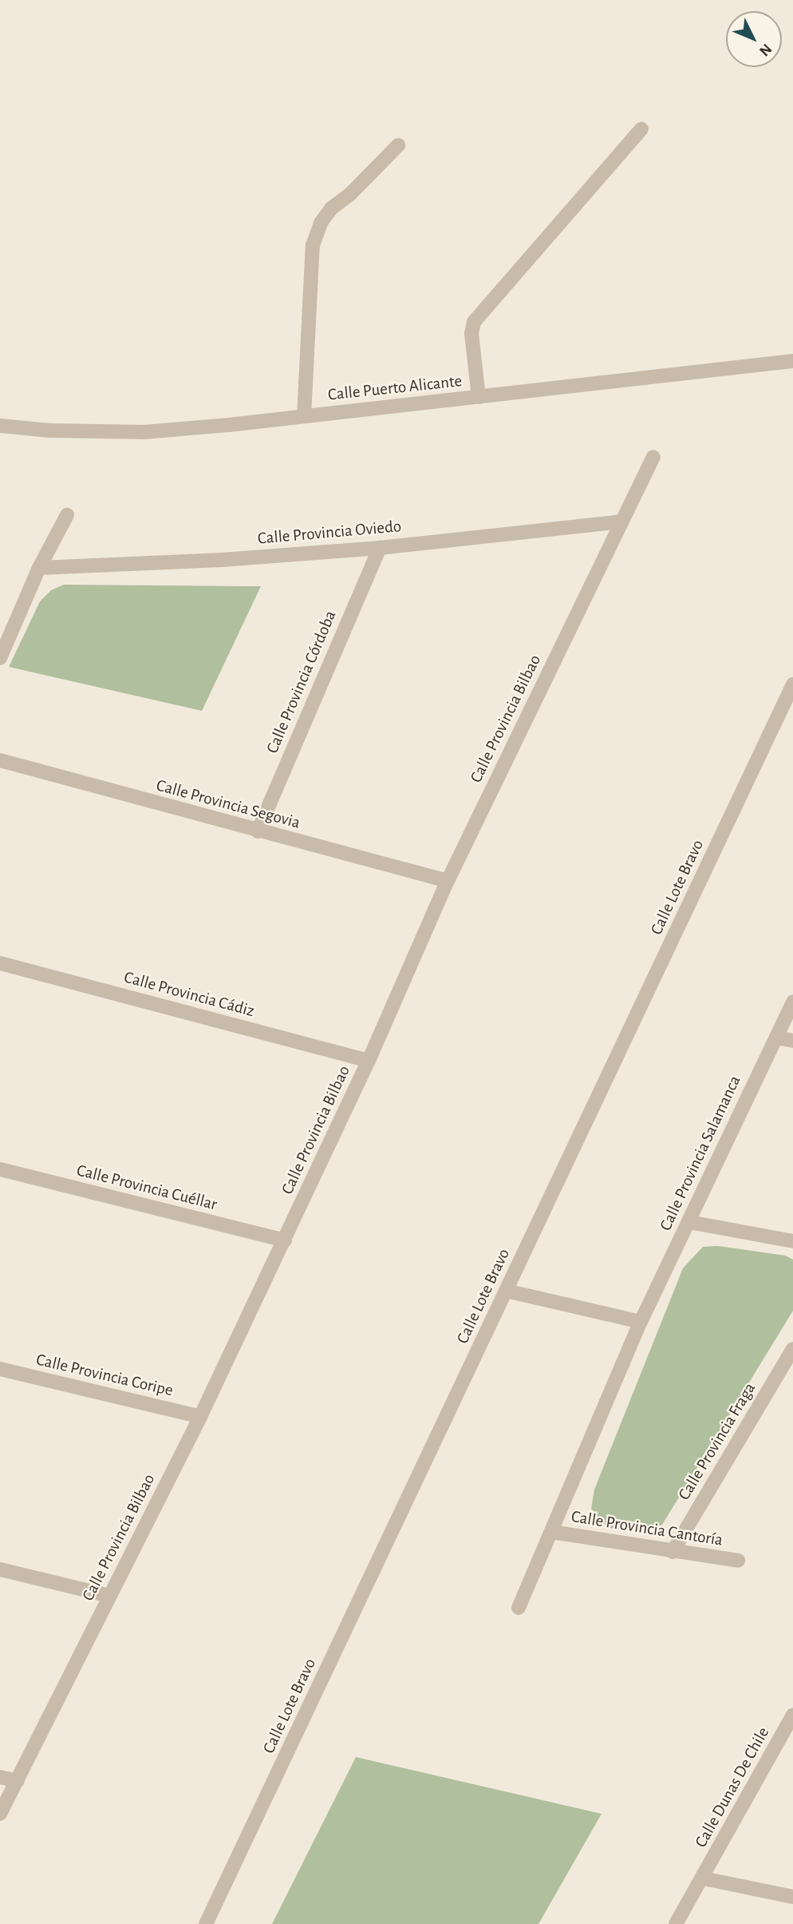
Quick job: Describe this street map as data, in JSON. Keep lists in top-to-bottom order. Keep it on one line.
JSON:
{"streets":{"street":["Calle Puerto Alicante","Calle Provincia Oviedo","Calle Provincia Córdoba","Calle Provincia Bilbao","Calle Provincia Segovia","Calle Lote Bravo","Calle Provincia Cádiz","Calle Provincia Salamanca","Calle Provincia Cuéllar","Calle Provincia Coripe","Calle Provincia Fraga","Calle Provincia Cantoría","Calle Dunas De Chile"]},"crossings":[["Calle Provincia Oviedo","Calle Provincia Córdoba"],["Calle Provincia Oviedo","Calle Provincia Bilbao"],["Calle Provincia Córdoba","Calle Provincia Segovia"],["Calle Provincia Bilbao","Calle Provincia Segovia"],["Calle Provincia Bilbao","Calle Provincia Cádiz"],["Calle Provincia Bilbao","Calle Provincia Cuéllar"],["Calle Provincia Bilbao","Calle Provincia Coripe"],["Calle Provincia Salamanca","Calle Provincia Cantoría"],["Calle Provincia Fraga","Calle Provincia Cantoría"]],"north":"bottom right"}
